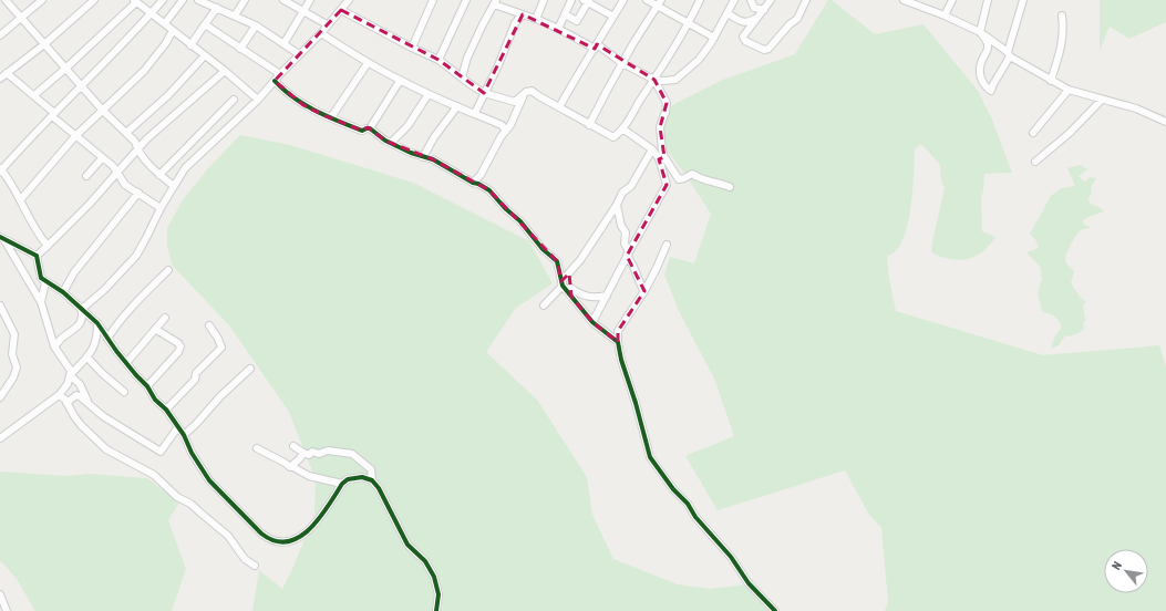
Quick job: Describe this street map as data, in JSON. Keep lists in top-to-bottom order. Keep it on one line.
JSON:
{"north":"top left"}
